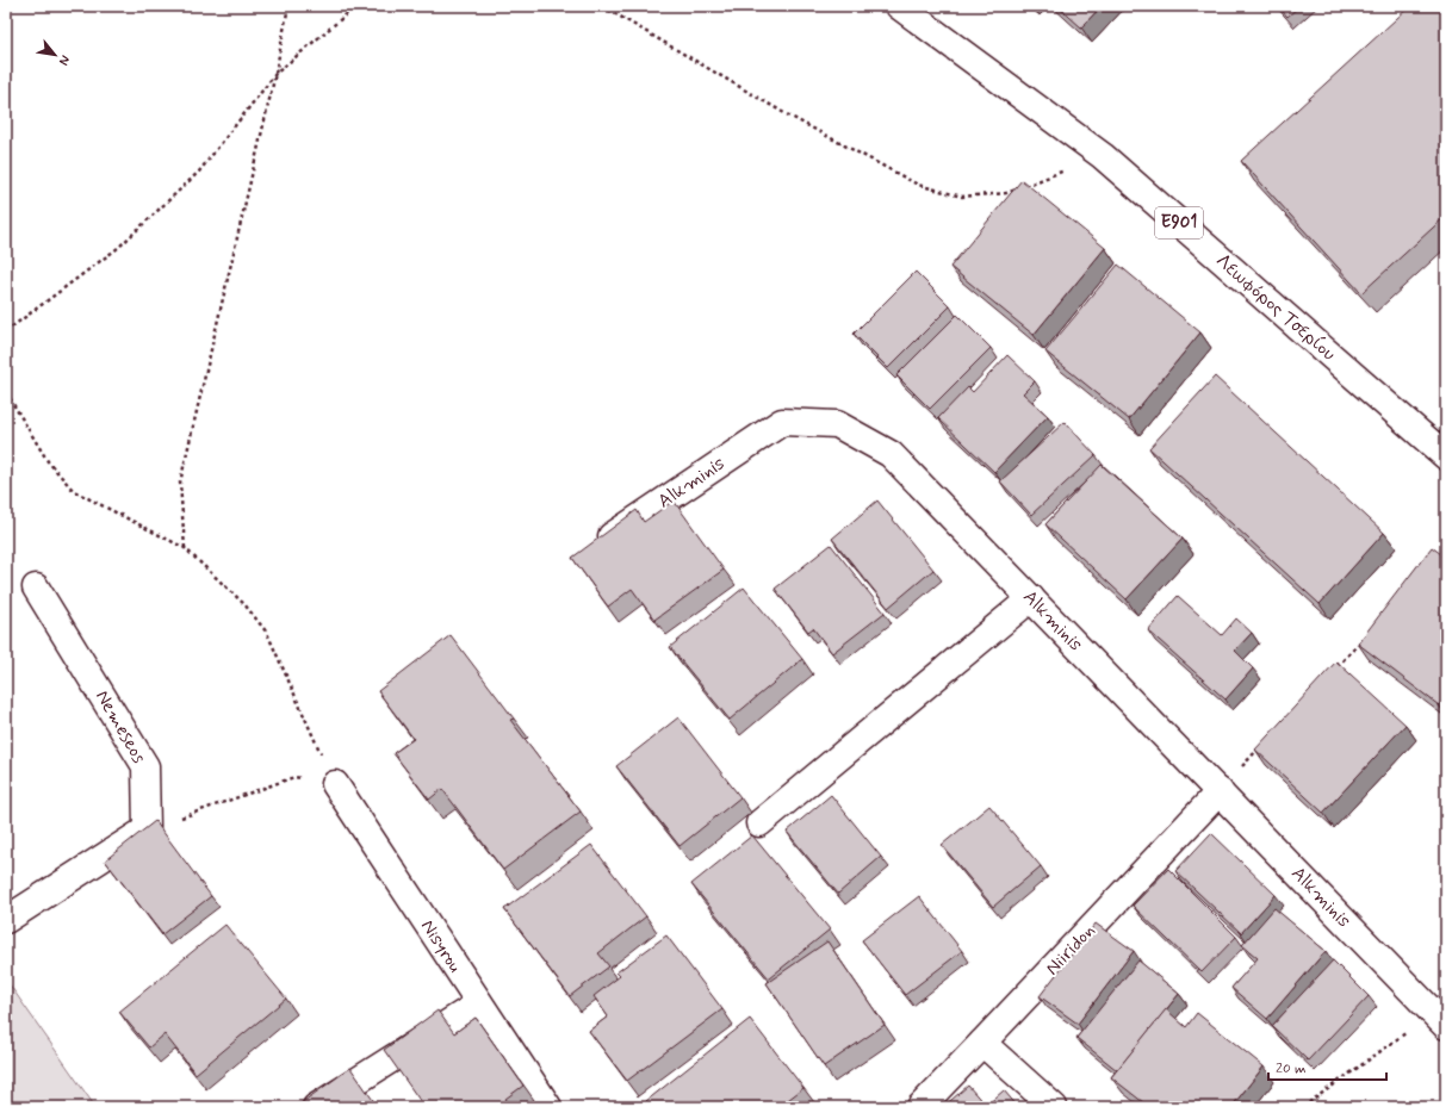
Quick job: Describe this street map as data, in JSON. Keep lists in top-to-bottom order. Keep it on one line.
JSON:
{"streets":{"street":["E901","Λεωφόρος Τσερίου","Alkminis","Nemeseos","Nisyrou","Niiridon"]},"crossings":[["Alkminis","Niiridon"]],"scale_bar":"20 m","north":"bottom right"}
